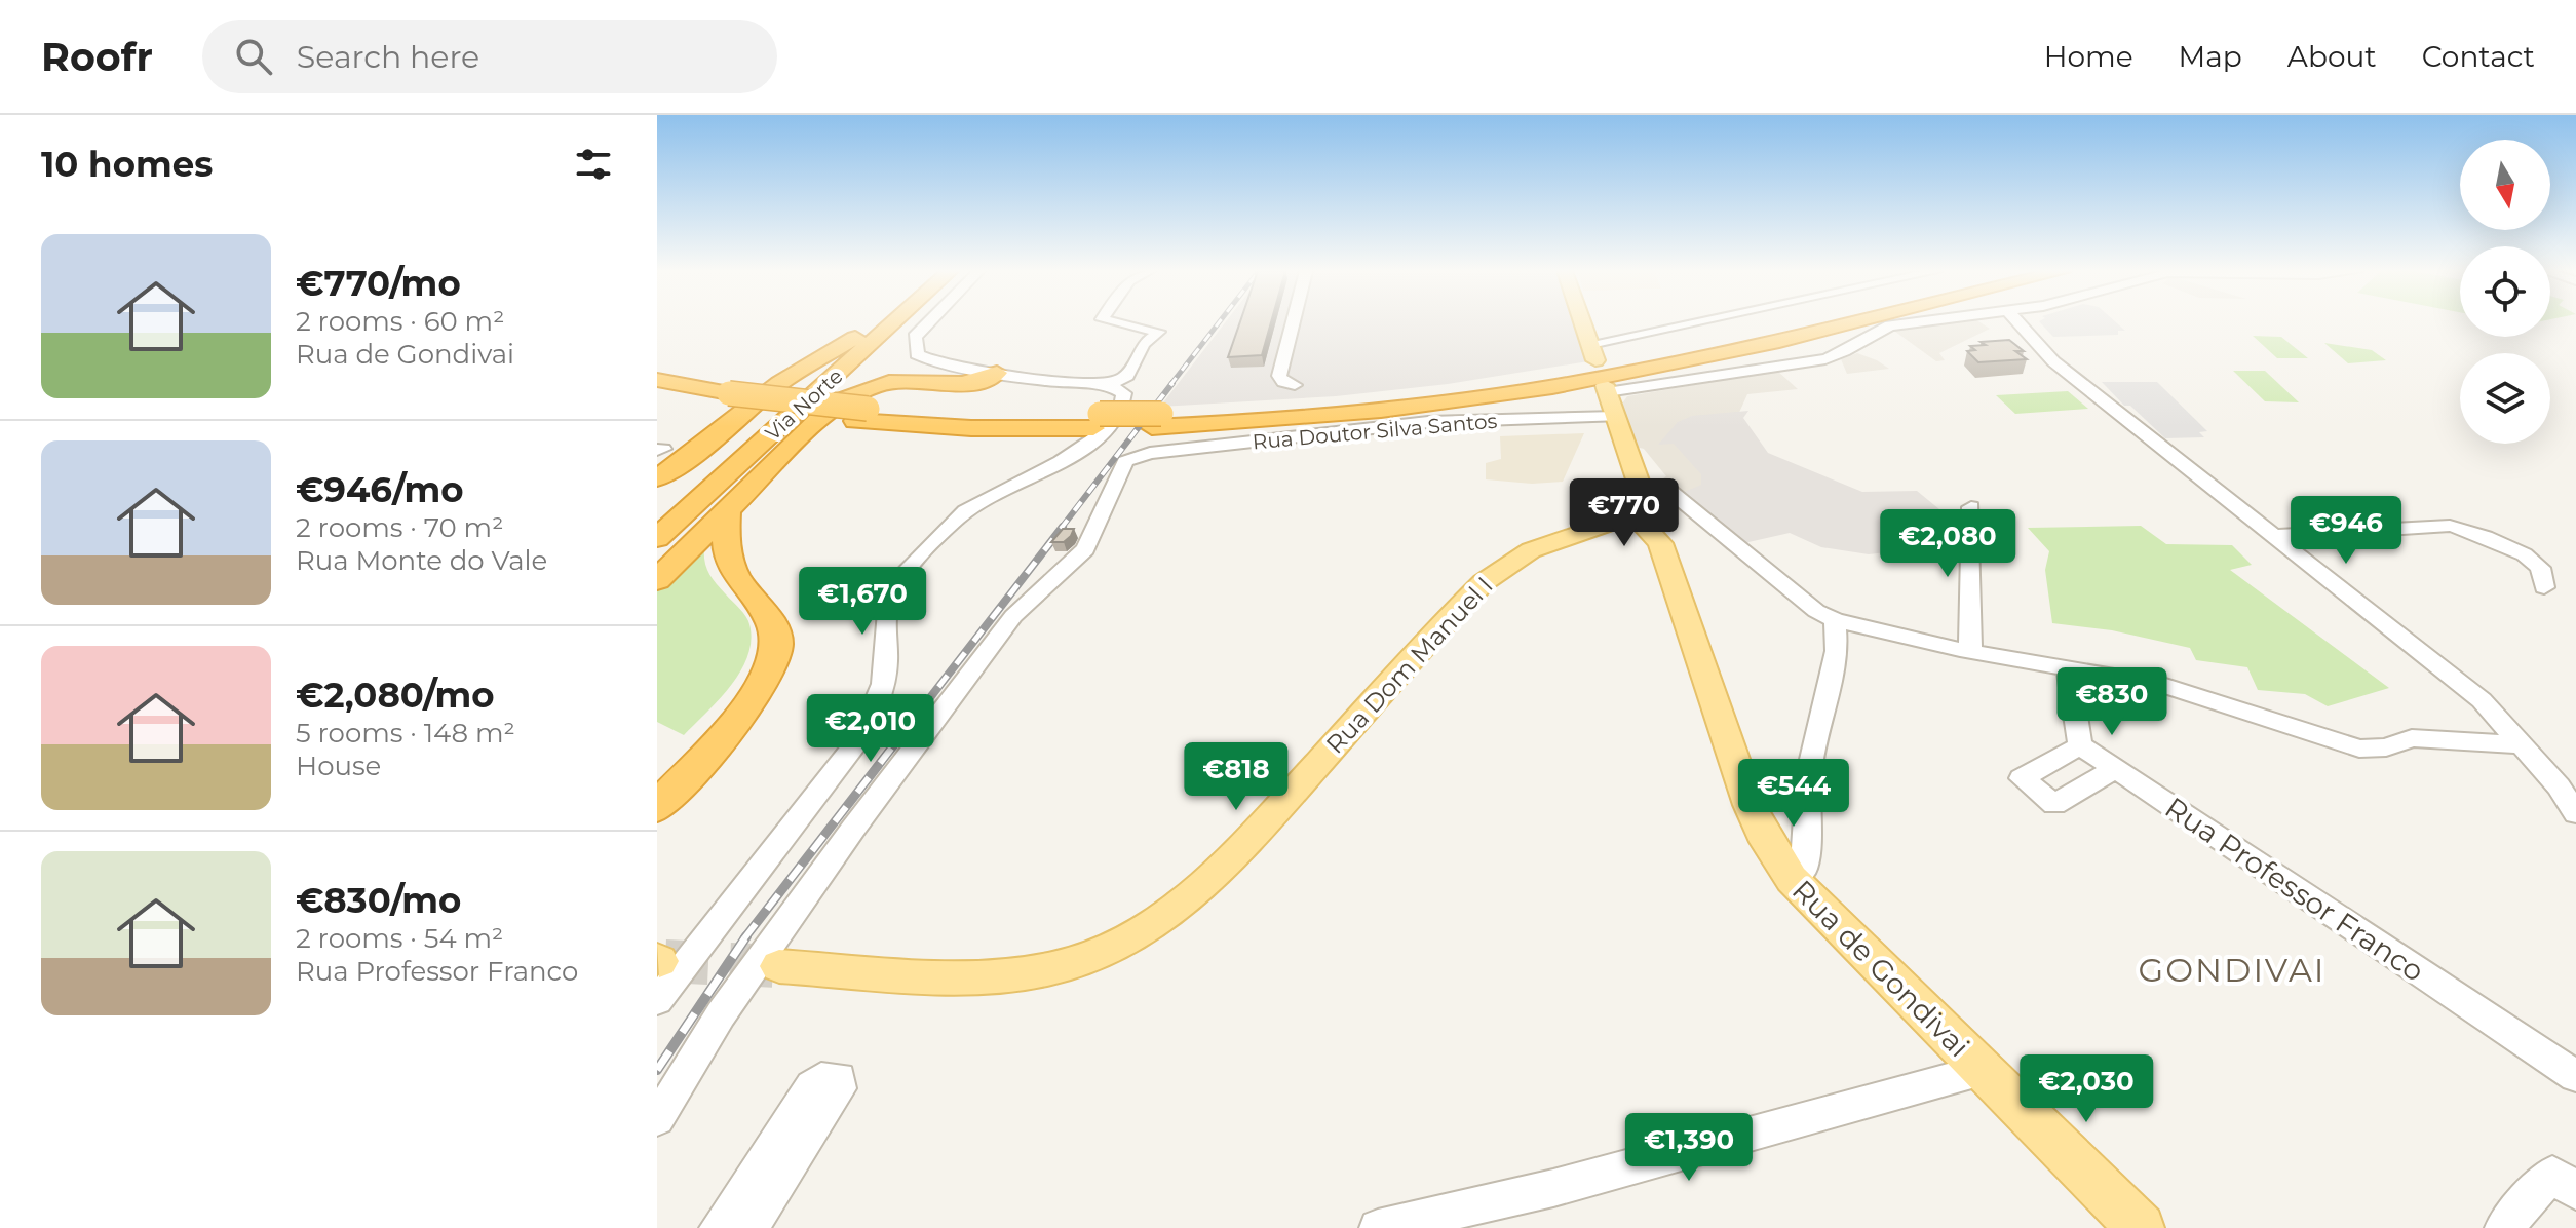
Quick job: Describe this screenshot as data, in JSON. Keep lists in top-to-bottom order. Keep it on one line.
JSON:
{"streets":{"highway":["Via Norte"],"main road":["Rua Dom Manuel I","Rua de Gondivai"],"street":["Rua Doutor Silva Santos","Rua Professor Franco"]},"crossings":[["Rua Doutor Silva Santos","Rua de Gondivai"],["Rua Dom Manuel I","Rua de Gondivai"]],"districts":["GONDIVAI"],"north":"bottom","page":{"header":"Roofr","search":"Search here","nav":["Home","Map","About","Contact"],"heading":"10 homes","list":[{"name":"€770/mo","note":"2 rooms · 60 m² · Rua de Gondivai"},{"name":"€946/mo","note":"2 rooms · 70 m² · Rua Monte do Vale"},{"name":"€2,080/mo","note":"5 rooms · 148 m² · House"},{"name":"€830/mo","note":"2 rooms · 54 m² · Rua Professor Franco"}],"price":["€770","€946","€2,080","€1,670","€830","€2,010","€818","€544","€2,030","€1,390"]}}
